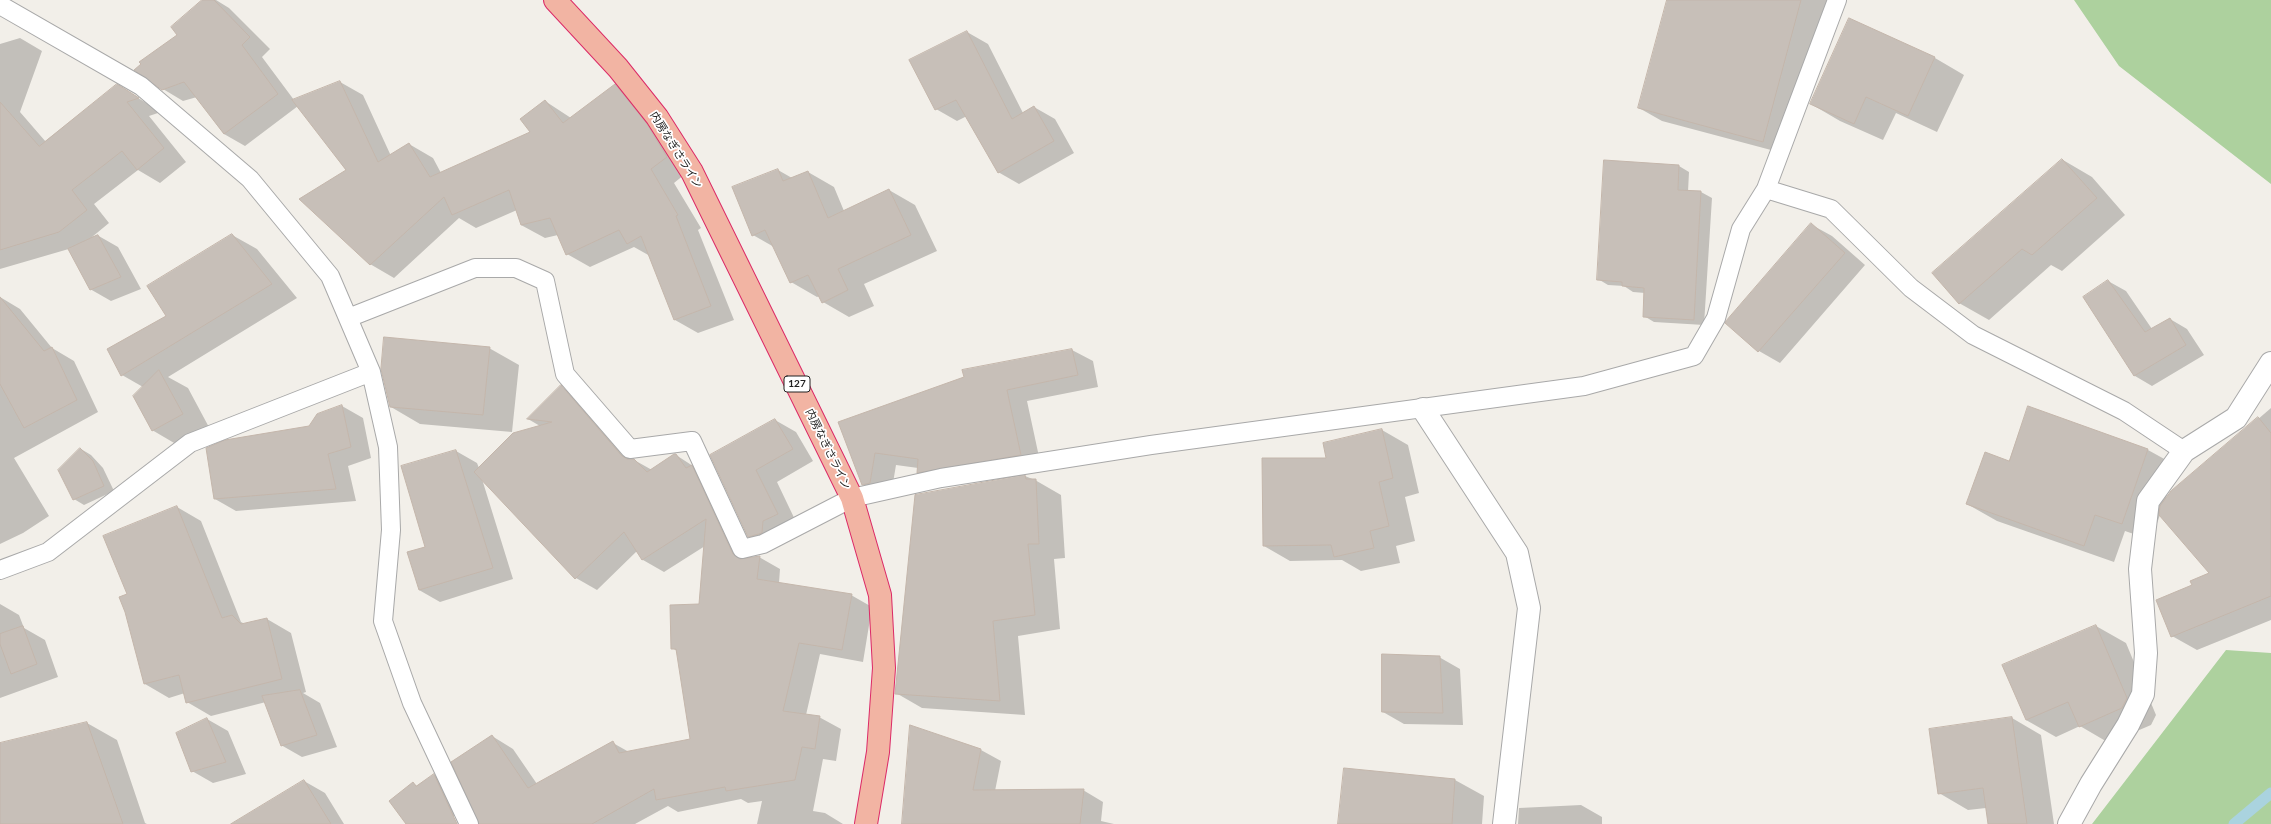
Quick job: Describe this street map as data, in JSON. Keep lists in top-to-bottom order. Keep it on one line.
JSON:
{"streets":{"highway":["内房なぎさライン","127"]}}
